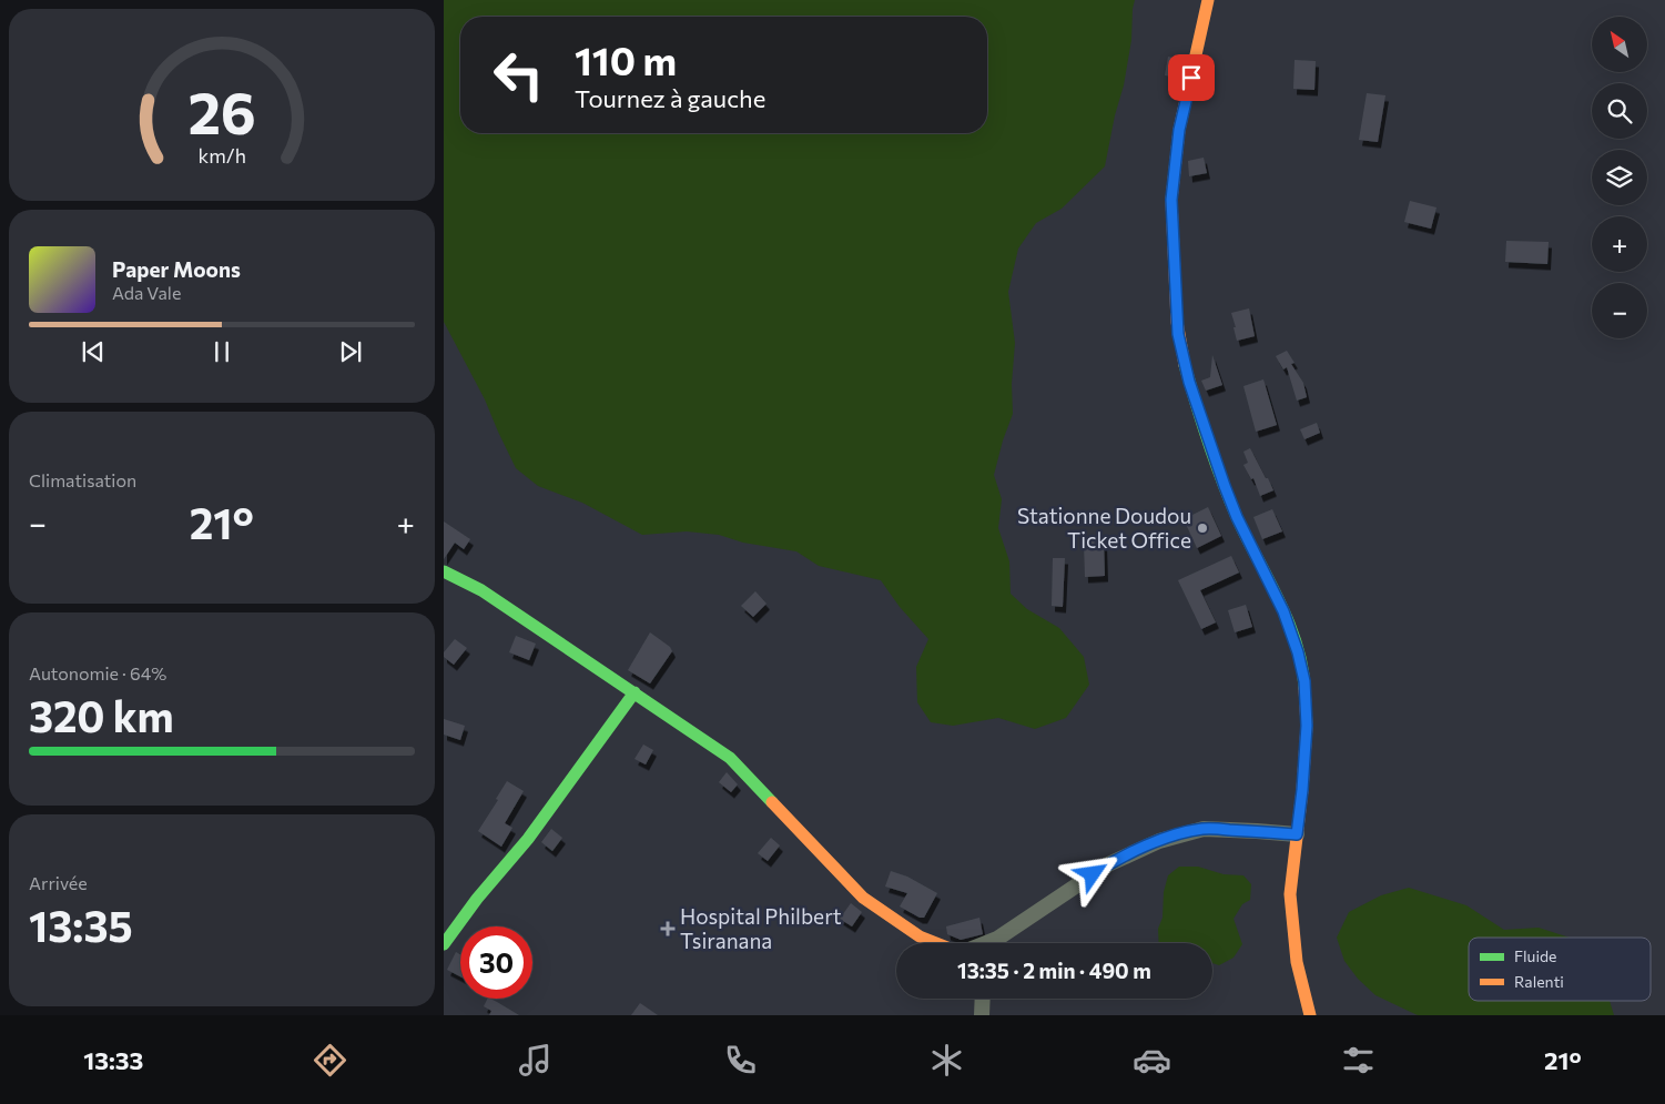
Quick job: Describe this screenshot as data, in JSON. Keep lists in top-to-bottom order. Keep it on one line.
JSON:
{"places":{"other":["Stationne Doudou Ticket Office"],"health":["Hospital Philbert Tsiranana"]},"legend":["Fluide","Ralenti"],"north":"top left","page":{"map_buttons":["+","−"],"turn":["110 m","Tournez à gauche"],"song":["Paper Moons","Ada Vale"],"tile":["Climatisation",["Autonomie · 64%","320 km"],["Arrivée","13:35"]],"heat":["−","21°","+"],"limit":"30","trip":"13:35 · 2 min · 490 m","tabs":["13:33","21°"],"gauge":["26","km/h"]}}
